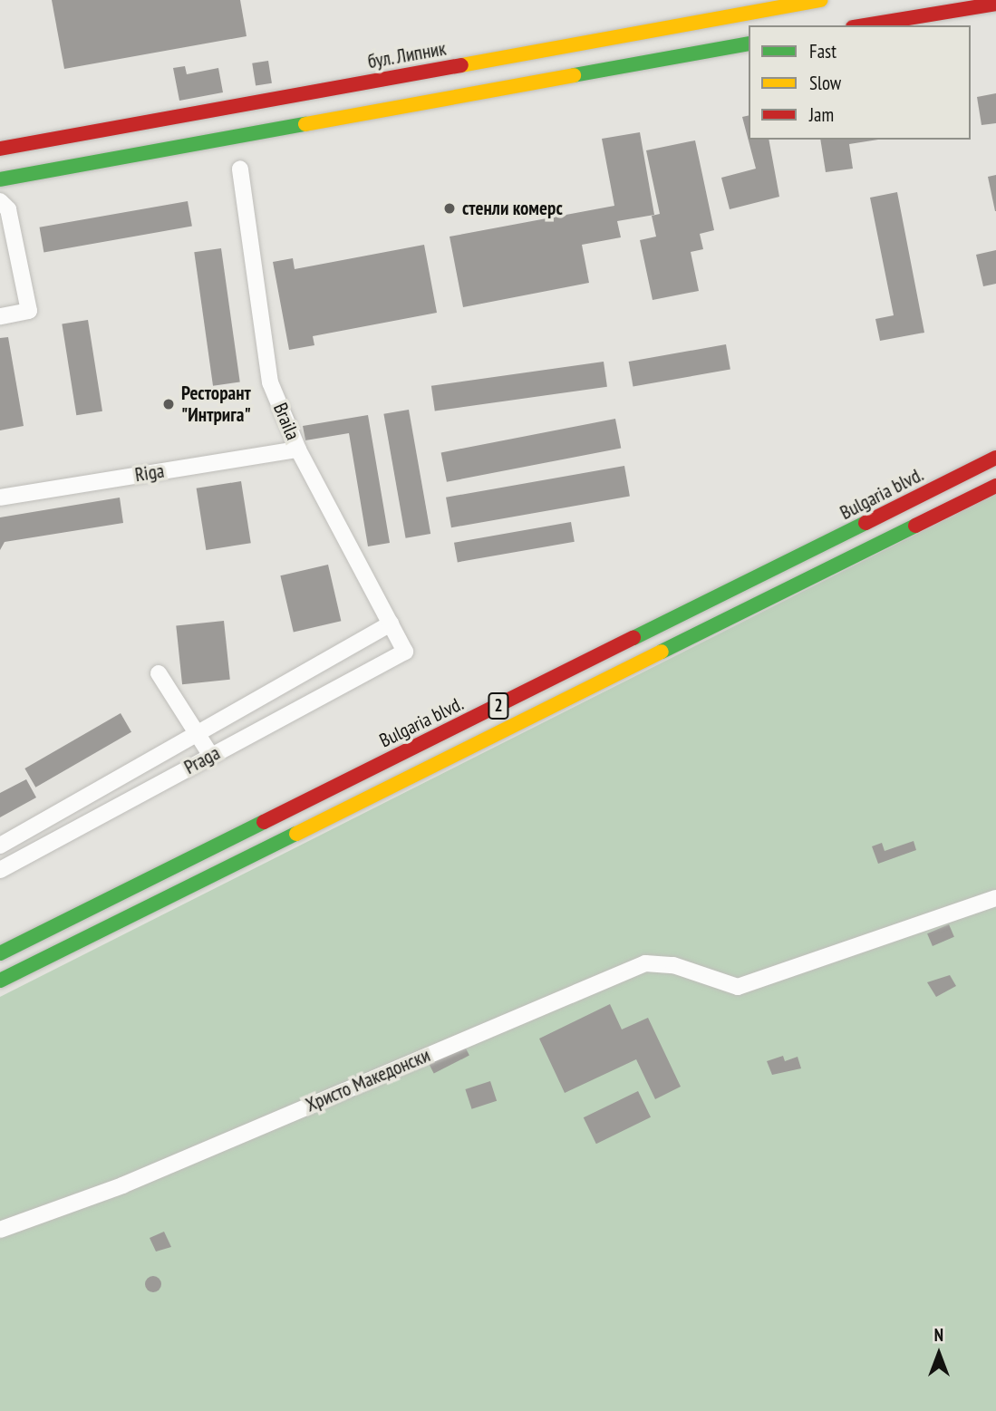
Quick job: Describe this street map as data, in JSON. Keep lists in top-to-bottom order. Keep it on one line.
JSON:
{"streets":{"main road":["бул. Липник","Bulgaria blvd.","2"],"street":["Braila","Riga","Praga","Христо Македонски"]},"crossings":[["Braila","Riga"],["Braila","Praga"]],"places":["стенли комерс","Ресторант \"Интрига\""],"legend":["Fast","Slow","Jam"],"north":"top"}
